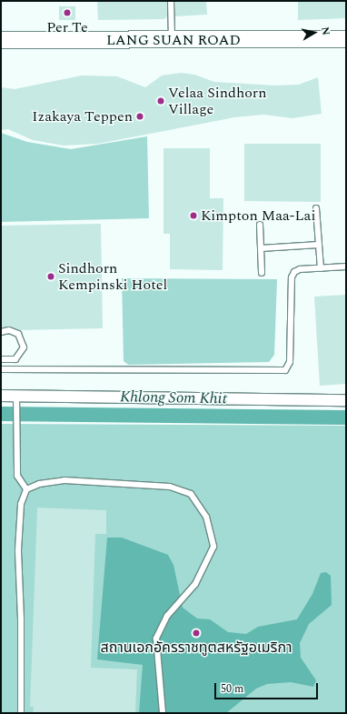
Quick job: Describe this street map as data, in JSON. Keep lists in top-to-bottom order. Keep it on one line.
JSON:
{"streets":{"street":["LANG SUAN ROAD"]},"water":["Khlong Som Khit"],"places":["Per Te","Velaa Sindhorn Village","Izakaya Teppen","Kimpton Maa-Lai","Sindhorn Kempinski Hotel","สถานเอกอัครราชทูตสหรัฐอเมริกา"],"scale_bar":"50 m","north":"right"}
